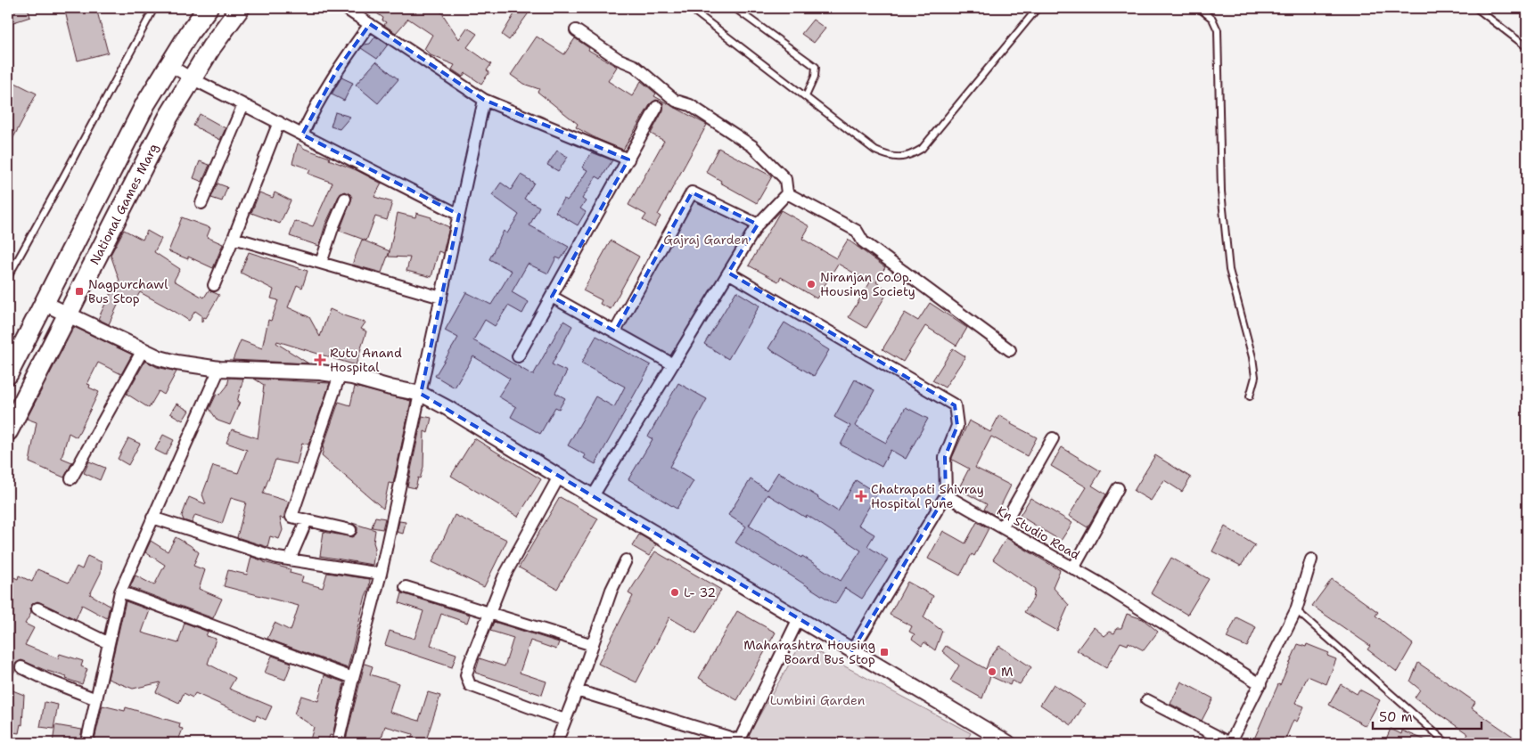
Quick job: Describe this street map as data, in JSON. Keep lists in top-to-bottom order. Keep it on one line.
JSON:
{"streets":{"main road":["National Games Marg"],"street":["Kn Studio Road"]},"parks":["Gajraj Garden","Lumbini Garden"],"places":{"other":["Niranjan Co.Op. Housing Society","L- 32","M"],"transit":["Nagpurchawl Bus Stop","Maharashtra Housing Board Bus Stop"],"health":["Rutu Anand Hospital","Chatrapati Shivray Hospital Pune"]},"scale_bar":"50 m"}
